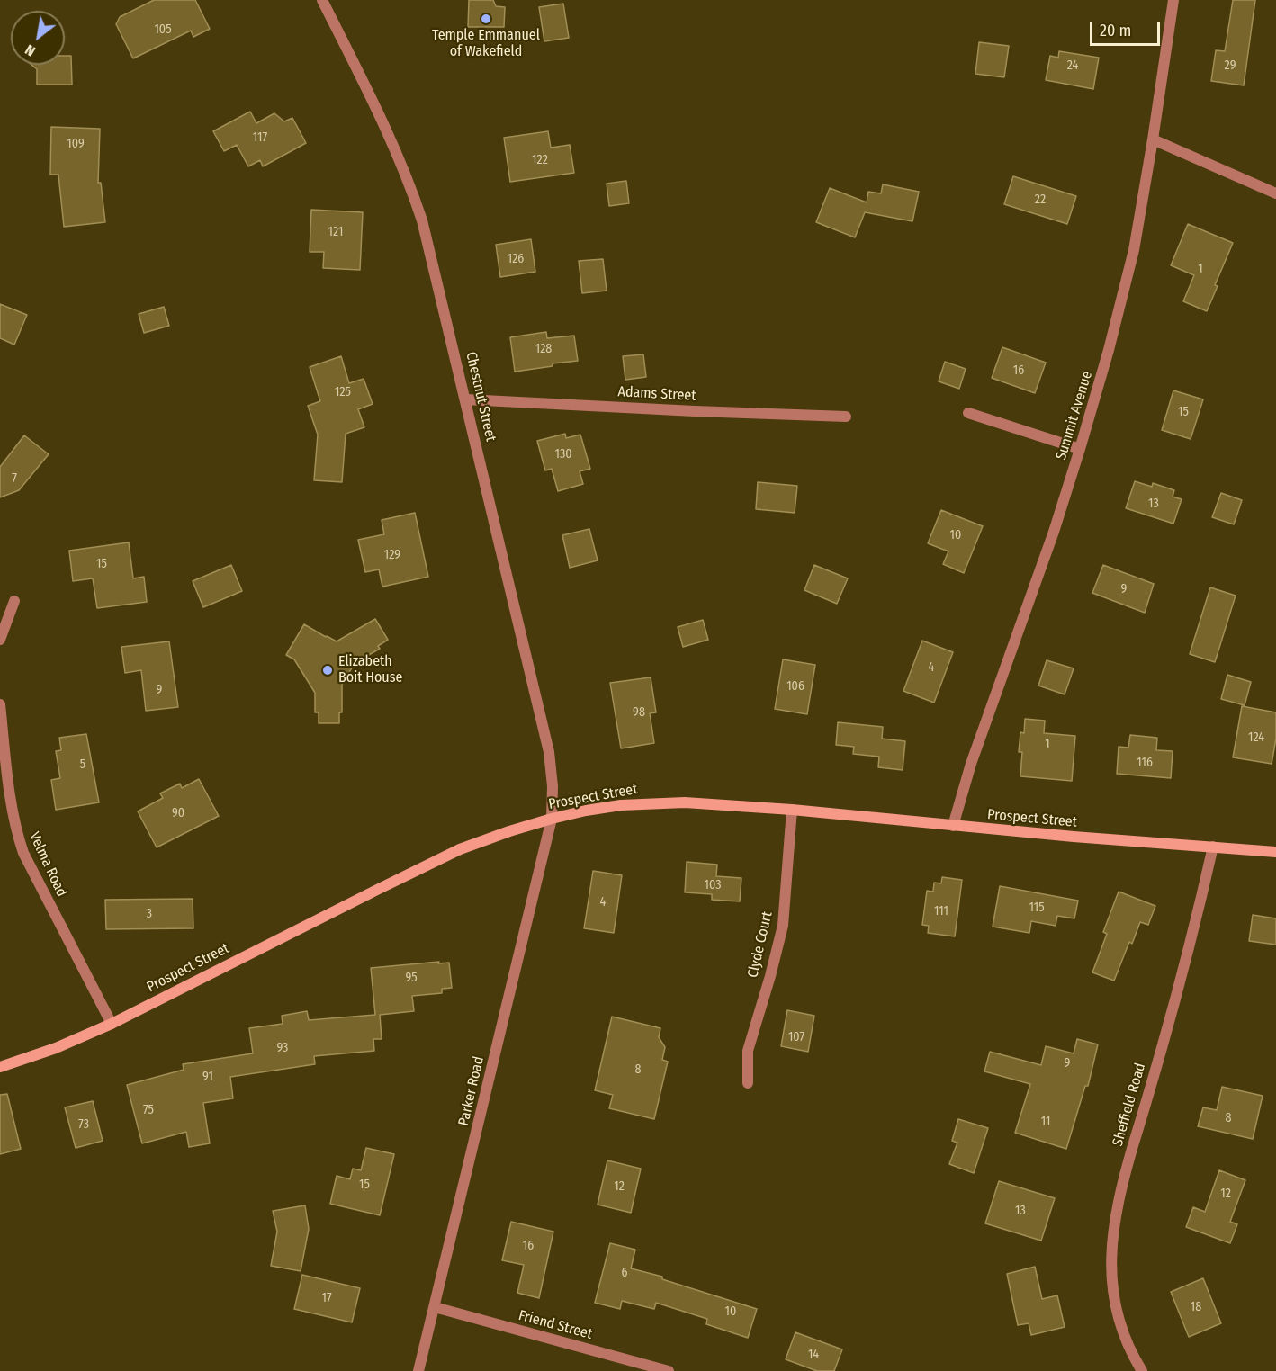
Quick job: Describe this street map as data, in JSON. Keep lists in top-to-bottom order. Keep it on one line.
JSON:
{"streets":{"main road":["Prospect Street"],"street":["Adams Street","Chestnut Street","Summit Avenue","Velma Road","Clyde Court","Parker Road","Sheffield Road","Friend Street"]},"crossings":[["Adams Street","Chestnut Street"],["Chestnut Street","Prospect Street"],["Chestnut Street","Parker Road"],["Summit Avenue","Prospect Street"],["Prospect Street","Velma Road"],["Prospect Street","Clyde Court"],["Prospect Street","Parker Road"],["Prospect Street","Sheffield Road"],["Parker Road","Friend Street"]],"places":["Temple Emmanuel of Wakefield","Elizabeth Boit House"],"house_numbers":["105","24","29","117","109","122","22","121","126","1","128","16","125","15","130","7","13","10","129","15","9","4","106","9","98","124","1","116","5","90","103","4","115","111","3","95","107","93","9","8","91","75","8","11","73","15","12","12","13","16","6","17","18","10","14"],"scale_bar":"20 m","north":"bottom left"}
